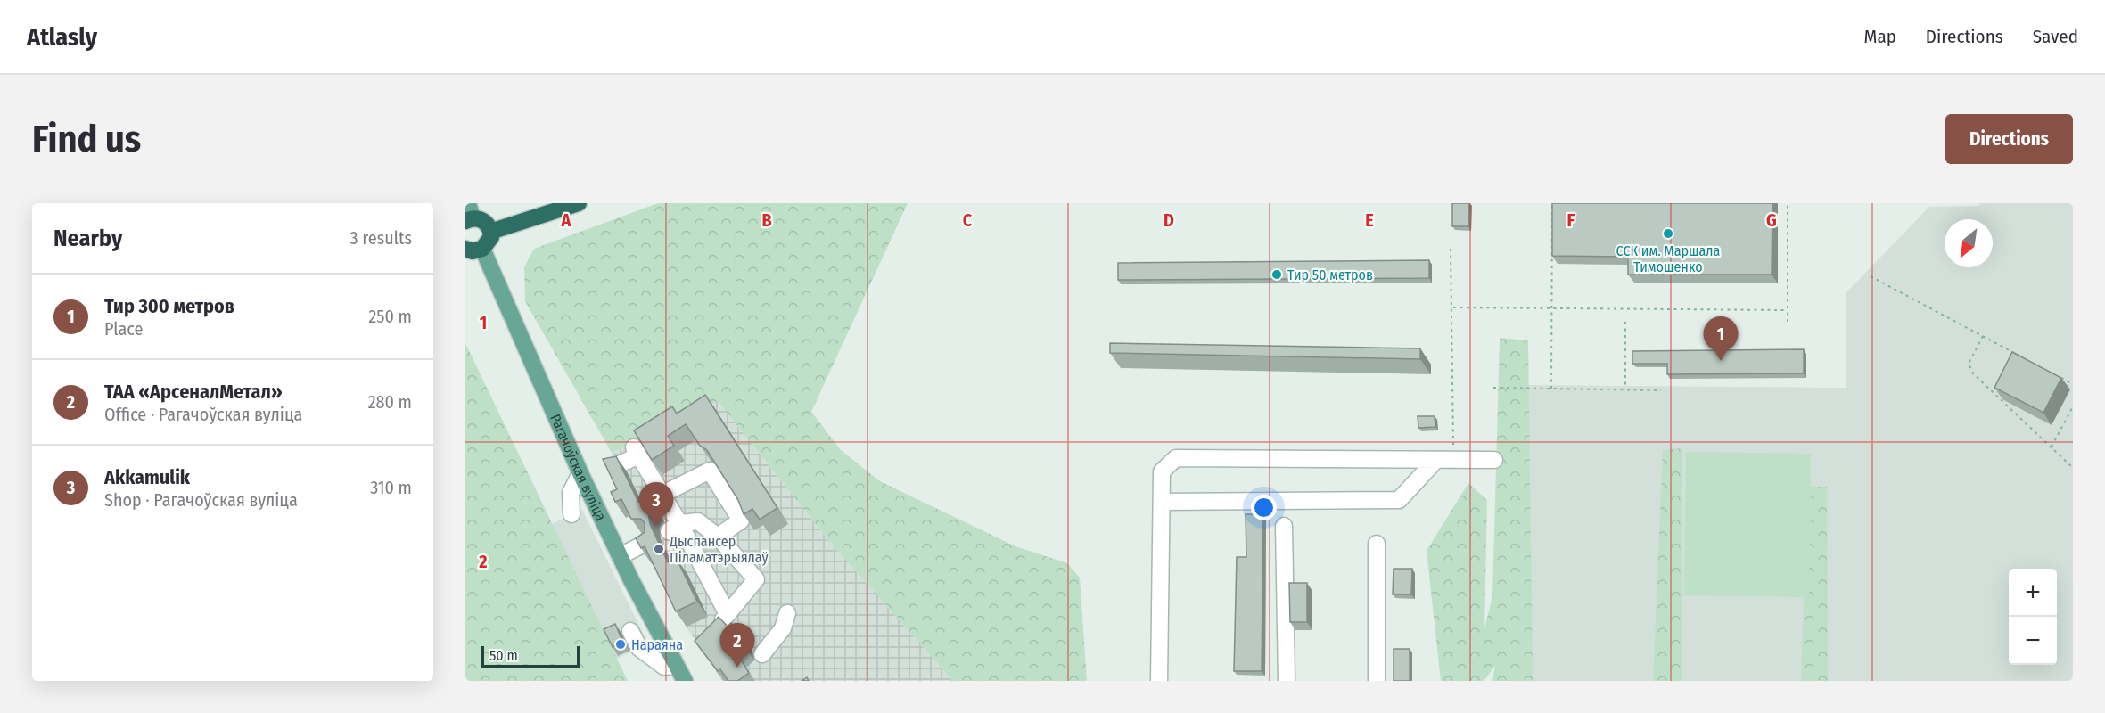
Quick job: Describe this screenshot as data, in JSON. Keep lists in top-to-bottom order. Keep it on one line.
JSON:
{"streets":{"main road":["Рагачоўская вуліца"]},"places":["ССК им. Маршала Тимошенко","Тир 50 метров","Дыспансер Піламатэрыялаў","Нараяна"],"scale_bar":"50 m","north":"bottom left","page":{"header":"Atlasly","nav":["Map","Directions","Saved"],"buttons":"Directions","title":"Find us","heading":["Nearby","3 results"],"list":[{"mark":"1","name":"Тир 300 метров","note":"Place","value":"250 m"},{"mark":"2","name":"ТАА «АрсеналМетал»","note":"Office · Рагачоўская вуліца","value":"280 m"},{"mark":"3","name":"Akkamulik","note":"Shop · Рагачоўская вуліца","value":"310 m"}],"pins":["1","3","2"],"map_buttons":["+","−"],"scale":"50 m"},"grid":{"columns":["A","B","C","D","E","F","G"],"rows":["1","2"]}}
